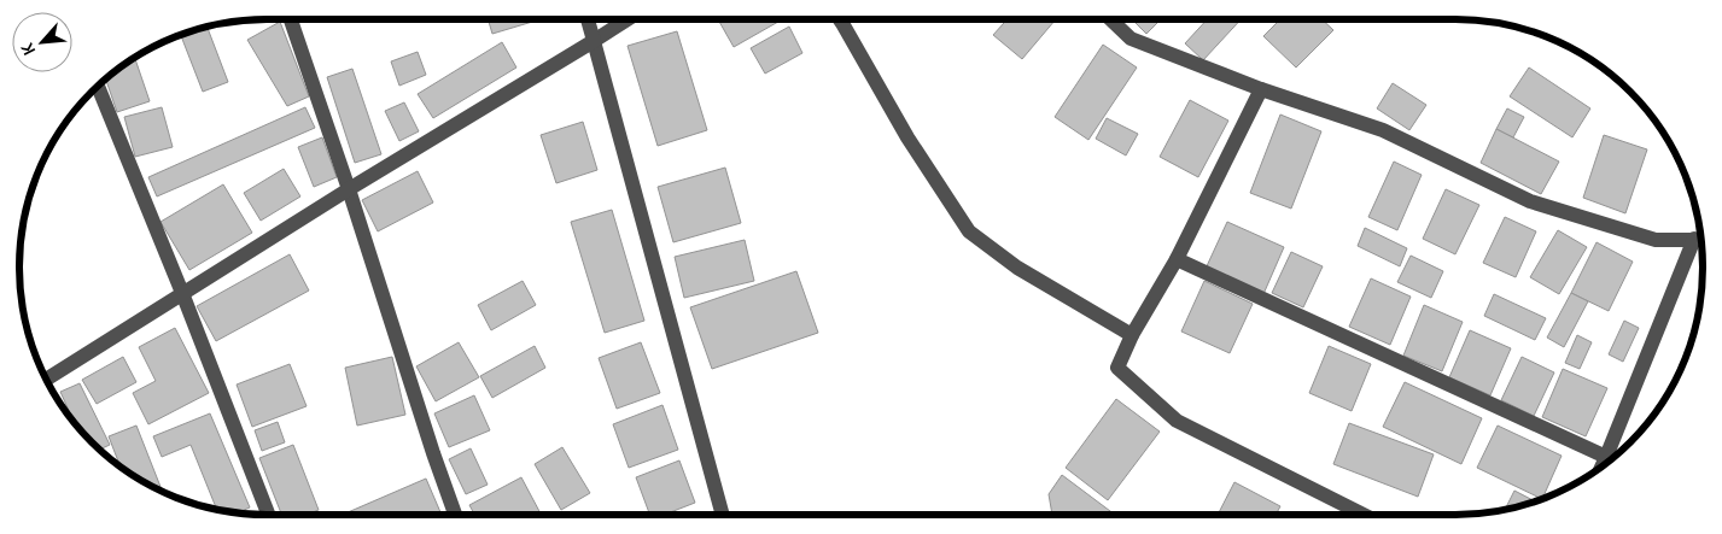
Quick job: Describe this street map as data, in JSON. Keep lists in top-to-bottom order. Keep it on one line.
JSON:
{"north":"bottom left"}
